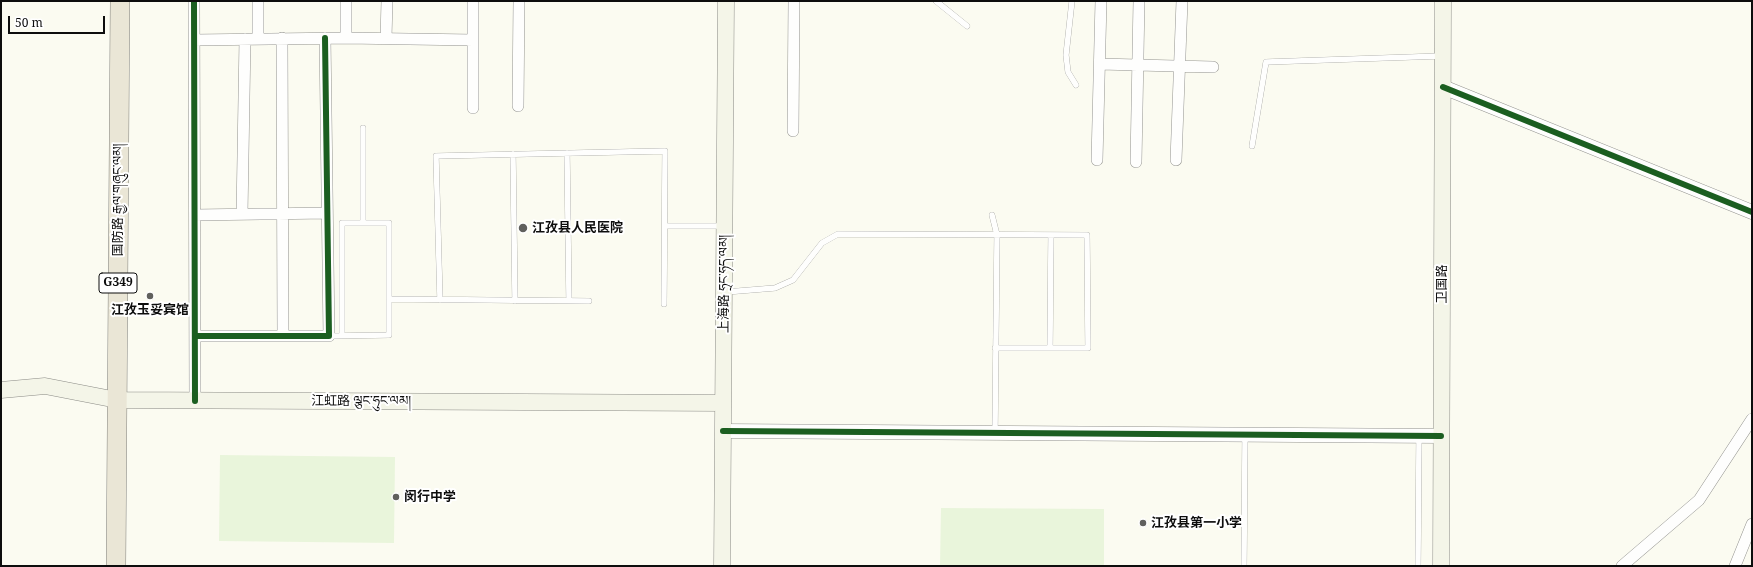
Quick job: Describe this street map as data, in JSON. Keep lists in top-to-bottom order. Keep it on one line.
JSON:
{"streets":{"highway":["国防路 རྒྱལ་གཞུང་ལམ།","G349"],"main road":["上海路 ཧྲང་ཧད་ལམ།","卫国路","江虹路 ལྕང་ཧུང་ལམ།"]},"crossings":[["国防路 རྒྱལ་གཞུང་ལམ།","江虹路 ལྕང་ཧུང་ལམ།"],["上海路 ཧྲང་ཧད་ལམ།","江虹路 ལྕང་ཧུང་ལམ།"]],"places":["江孜县人民医院","江孜玉妥宾馆","闵行中学","江孜县第一小学"],"scale_bar":"50 m"}
